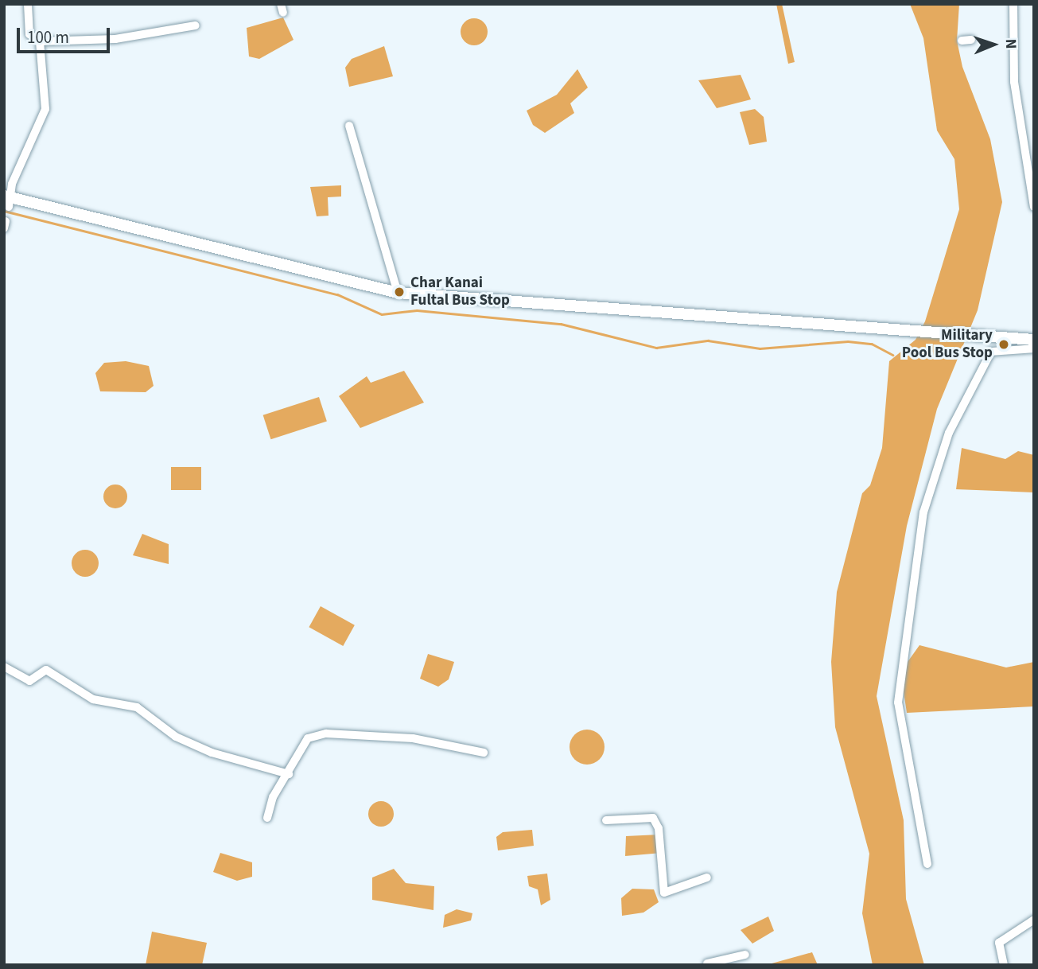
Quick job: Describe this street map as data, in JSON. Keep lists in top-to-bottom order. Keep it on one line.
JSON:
{"places":["Char Kanai Fultal Bus Stop","Military Pool Bus Stop"],"scale_bar":"100 m","north":"right"}
